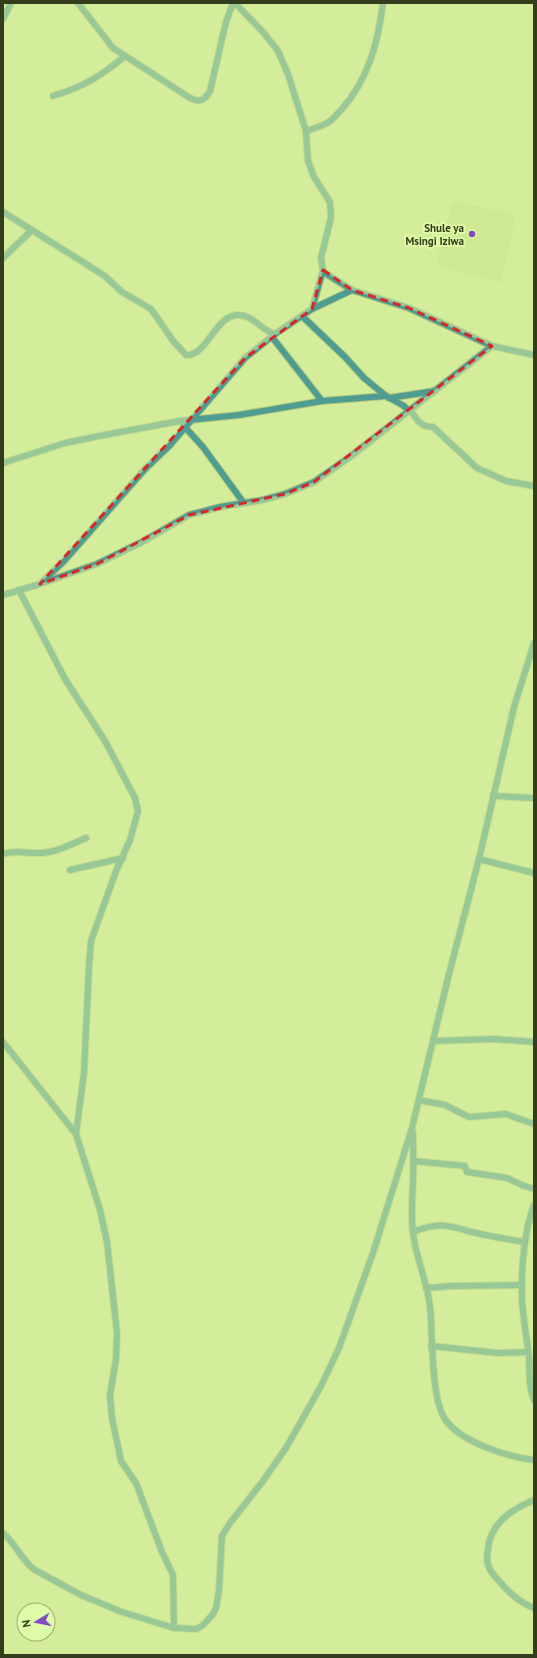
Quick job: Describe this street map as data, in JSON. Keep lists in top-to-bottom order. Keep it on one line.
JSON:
{"places":["Shule ya Msingi Iziwa"],"north":"left"}
